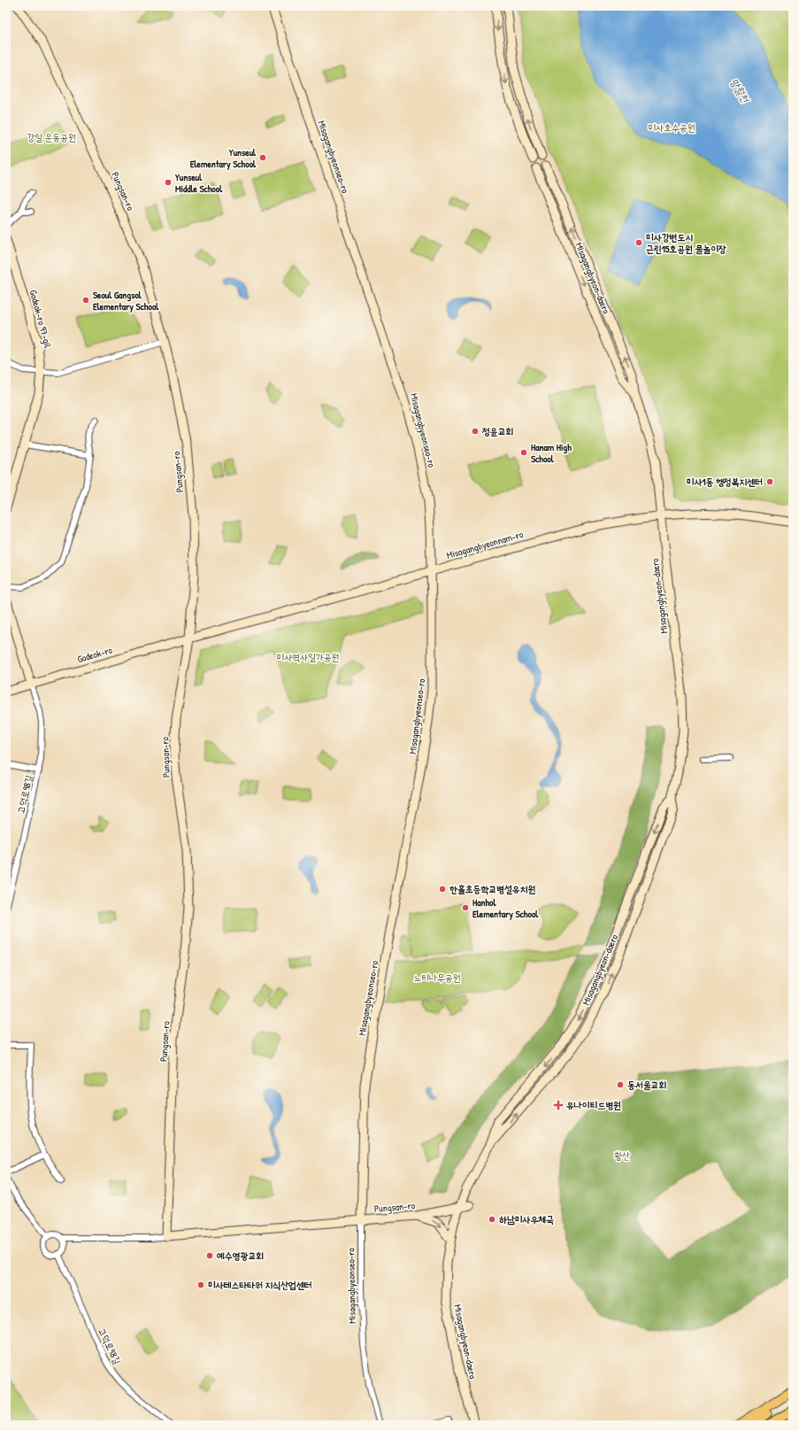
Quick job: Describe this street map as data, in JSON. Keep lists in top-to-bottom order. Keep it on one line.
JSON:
{"streets":{"street":["Misagangbyeonseo-ro","Pungsan-ro","Misagangbyeon-daero","Godeok-ro 97-gil","Misagangbyeonnam-ro","Godeok-ro","고덕로98길"]},"crossings":[["Misagangbyeonseo-ro","Pungsan-ro"],["Misagangbyeonseo-ro","Misagangbyeonnam-ro"],["Pungsan-ro","Misagangbyeon-daero"],["Pungsan-ro","Misagangbyeonnam-ro"],["Pungsan-ro","Godeok-ro"],["Misagangbyeon-daero","Misagangbyeonnam-ro"],["Misagangbyeonnam-ro","Godeok-ro"],["Godeok-ro","고덕로98길"]],"water":["망월천"],"parks":["미사호수공원","강일 운동공원","미사역사일가공원","느티나무공원","황산"],"places":{"other":["Yunseul Elementary School","Yunseul Middle School","미사강변도시 근린15호공원 물놀이장","Seoul Gangsol Elementary School","정윤교회","Hanam High School","미사1동 행정복지센터","한홀초등학교병설유치원","Hanhol Elementary School","동서울교회","하남미사우체국","예수영광교회","미사테스타타워 지식산업센터"],"health":["유나이티드병원"]}}
